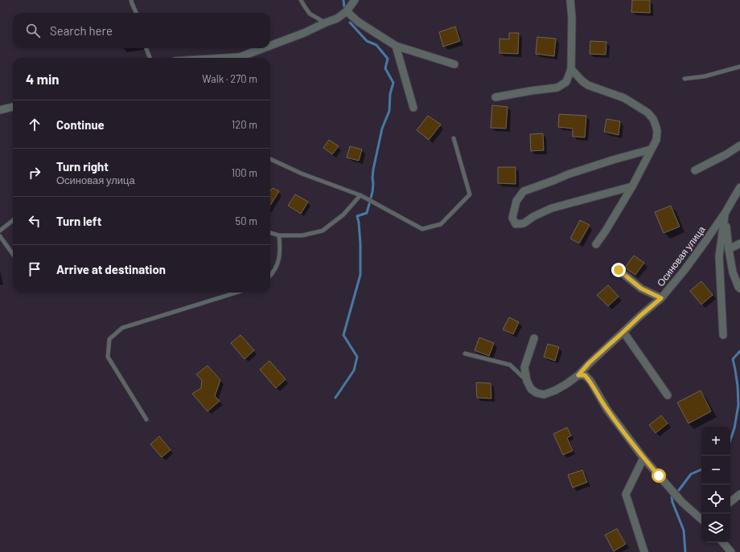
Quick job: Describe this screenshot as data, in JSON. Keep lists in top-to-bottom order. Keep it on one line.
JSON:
{"streets":{"street":["Осиновая улица"]},"page":{"search":"Search here","heading":["4 min","Walk · 270 m"],"list":[["Continue","120 m"],["Turn right","Осиновая улица","100 m"],["Turn left","50 m"],"Arrive at destination"],"map_buttons":["+","−"]}}
